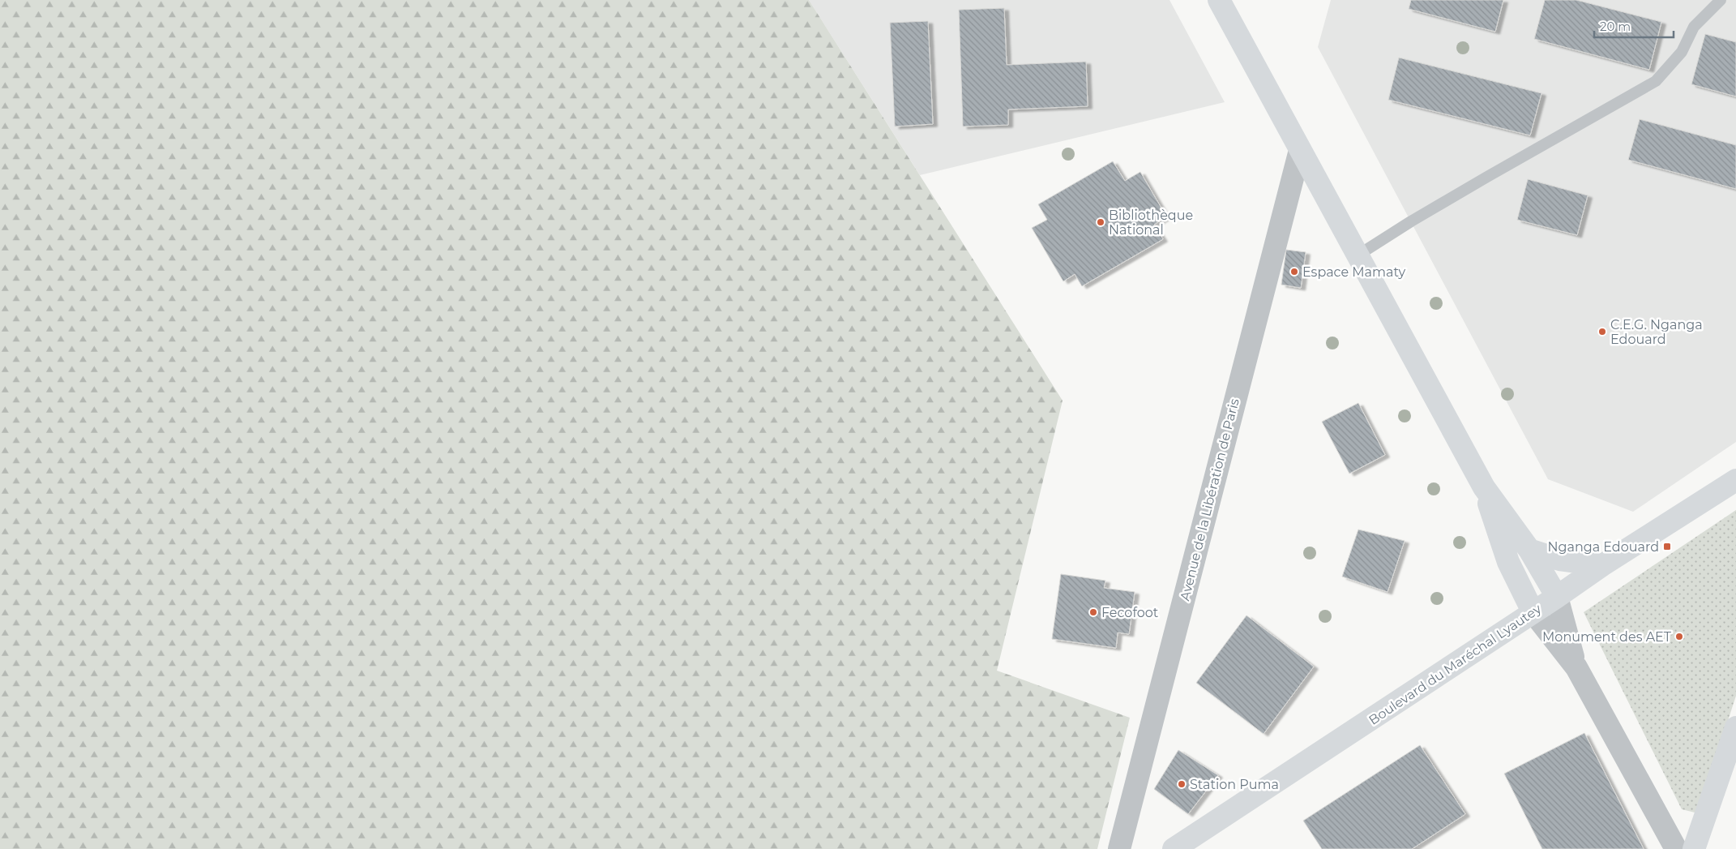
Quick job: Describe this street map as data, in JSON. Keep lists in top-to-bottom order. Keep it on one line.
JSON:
{"streets":{"main road":["Boulevard du Maréchal Lyautey"],"street":["Avenue de la Libération de Paris"]},"places":{"other":["Bibliothèque National","Espace Mamaty","C.E.G. Nganga Edouard","Fecofoot","Monument des AET","Station Puma"],"transit":["Nganga Edouard"]},"scale_bar":"20 m"}
